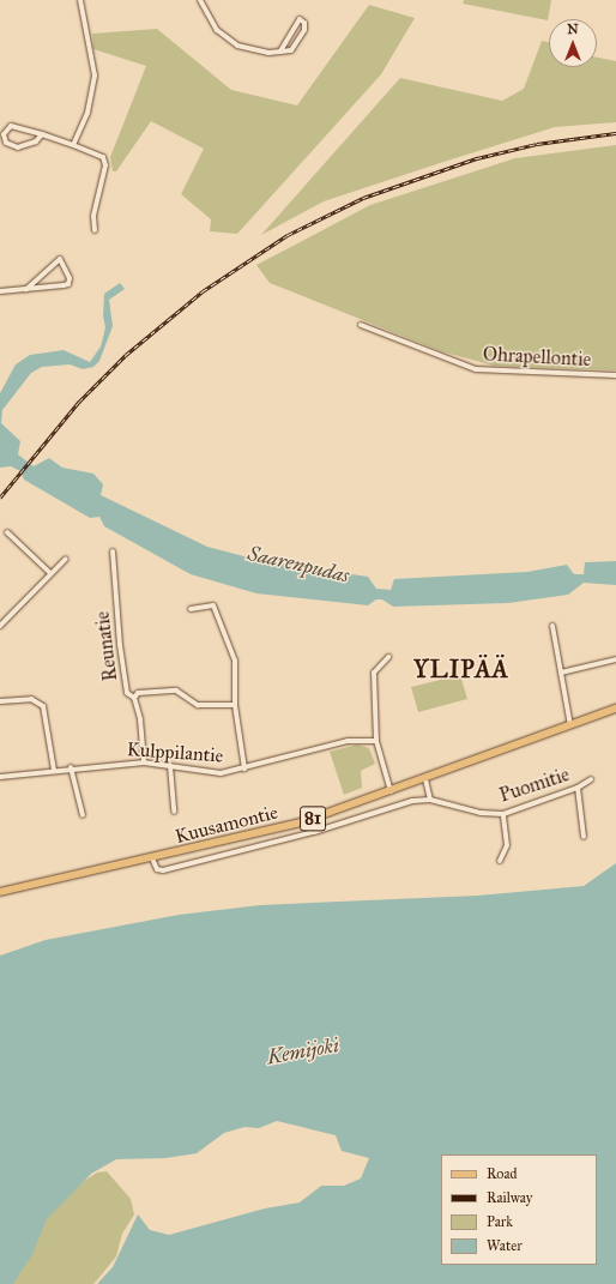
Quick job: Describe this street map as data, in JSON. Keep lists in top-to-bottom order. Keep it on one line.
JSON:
{"streets":{"main road":["81","Kuusamontie"],"street":["Ohrapellontie","Reunatie","Kulppilantie","Puomitie"]},"crossings":[["Reunatie","Kulppilantie"],["Puomitie","Kuusamontie"]],"districts":["YLIPÄÄ"],"water":["Saarenpudas","Kemijoki"],"legend":["Road","Railway","Park","Water"],"north":"top"}
